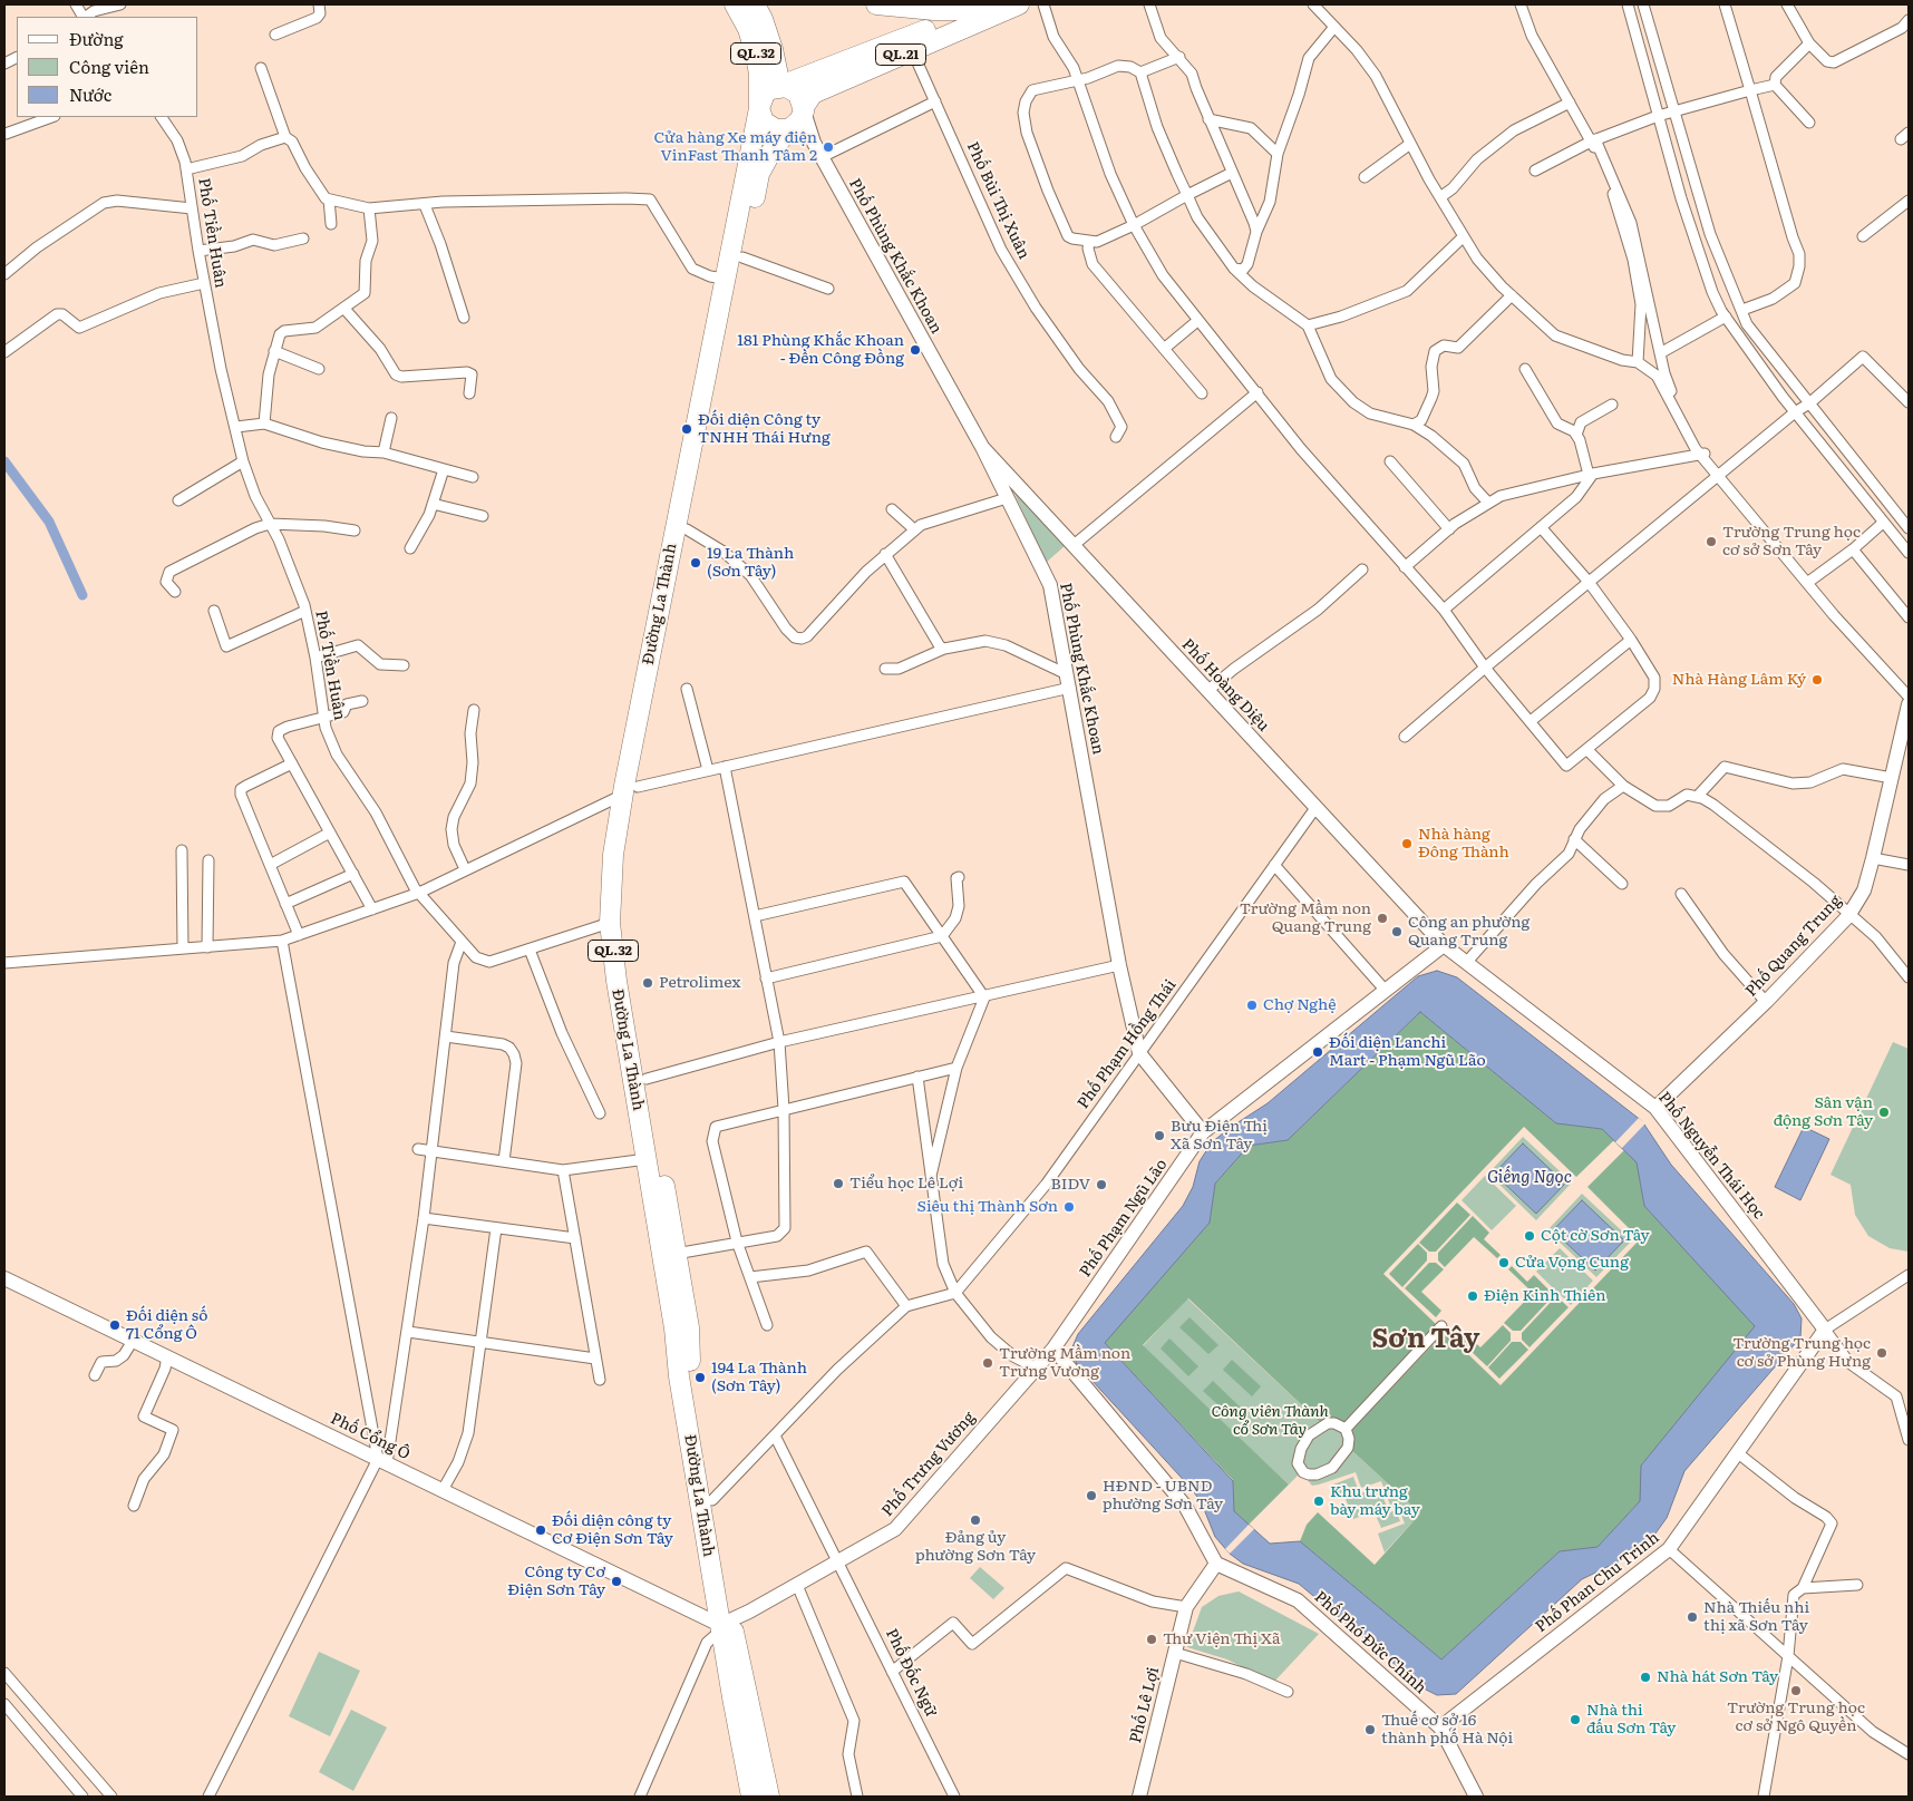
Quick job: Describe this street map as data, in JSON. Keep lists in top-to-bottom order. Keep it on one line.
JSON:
{"streets":{"highway":["QL.32","QL.21","Đường La Thành"],"main road":["Phố Phùng Khắc Khoan","Phố Hoàng Diệu","Phố Quang Trung","Phố Nguyễn Thái Học","Phố Phạm Ngũ Lão","Phố Cổng Ô","Phố Trưng Vương","Phố Phan Chu Trinh","Phố Phó Đức Chính","Phố Lê Lợi"],"street":["Phố Bùi Thị Xuân","Phố Tiền Huân","Phố Phạm Hồng Thái","Phố Đốc Ngữ"]},"crossings":[["QL.32","QL.21"],["QL.32","Phố Phùng Khắc Khoan"],["QL.32","Đường La Thành"],["QL.21","Phố Bùi Thị Xuân"],["QL.21","Phố Phùng Khắc Khoan"],["QL.21","Đường La Thành"],["Phố Tiền Huân","Đường La Thành"],["Phố Phùng Khắc Khoan","Đường La Thành"],["Phố Phùng Khắc Khoan","Phố Hoàng Diệu"],["Phố Phùng Khắc Khoan","Phố Phạm Hồng Thái"],["Phố Phùng Khắc Khoan","Phố Phạm Ngũ Lão"],["Đường La Thành","Phố Cổng Ô"],["Đường La Thành","Phố Trưng Vương"],["Phố Hoàng Diệu","Phố Phạm Hồng Thái"],["Phố Hoàng Diệu","Phố Nguyễn Thái Học"],["Phố Hoàng Diệu","Phố Phạm Ngũ Lão"],["Phố Quang Trung","Phố Nguyễn Thái Học"],["Phố Nguyễn Thái Học","Phố Phạm Ngũ Lão"],["Phố Nguyễn Thái Học","Phố Phan Chu Trinh"],["Phố Phạm Ngũ Lão","Phố Trưng Vương"],["Phố Cổng Ô","Phố Trưng Vương"],["Phố Trưng Vương","Phố Đốc Ngữ"],["Phố Phan Chu Trinh","Phố Phó Đức Chính"],["Phố Phó Đức Chính","Phố Lê Lợi"]],"districts":["Sơn Tây"],"water":["Giếng Ngọc"],"parks":["Công viên Thành cổ Sơn Tây"],"places":["Cửa hàng Xe máy điện VinFast Thanh Tâm 2","181 Phùng Khắc Khoan - Đền Công Đồng","Đối diện Công ty TNHH Thái Hưng","Trường Trung học cơ sở Sơn Tây","19 La Thành (Sơn Tây)","Nhà Hàng Lâm Ký","Nhà hàng Đông Thành","Trường Mầm non Quang Trung","Công an phường Quang Trung","Petrolimex","Chợ Nghệ","Đối diện Lanchi Mart - Phạm Ngũ Lão","Sân vận động Sơn Tây","Bưu Điện Thị Xã Sơn Tây","Tiểu học Lê Lợi","BIDV","Siêu thị Thành Sơn","Cột cờ Sơn Tây","Cửa Vọng Cung","Điện Kinh Thiên","Đối diện số 71 Cổng Ô","Trường Trung học cơ sở Phùng Hưng","Trường Mầm non Trưng Vương","194 La Thành (Sơn Tây)","HĐND - UBND phường Sơn Tây","Khu trưng bày máy bay","Đảng ủy phường Sơn Tây","Đối diện công ty Cơ Điện Sơn Tây","Công ty Cơ Điện Sơn Tây","Nhà Thiếu nhi thị xã Sơn Tây","Thư Viện Thị Xã","Nhà hát Sơn Tây","Trường Trung học cơ sở Ngô Quyền","Nhà thi đấu Sơn Tây","Thuế cơ sở 16 thành phố Hà Nội"],"legend":["Đường","Công viên","Nước"]}
